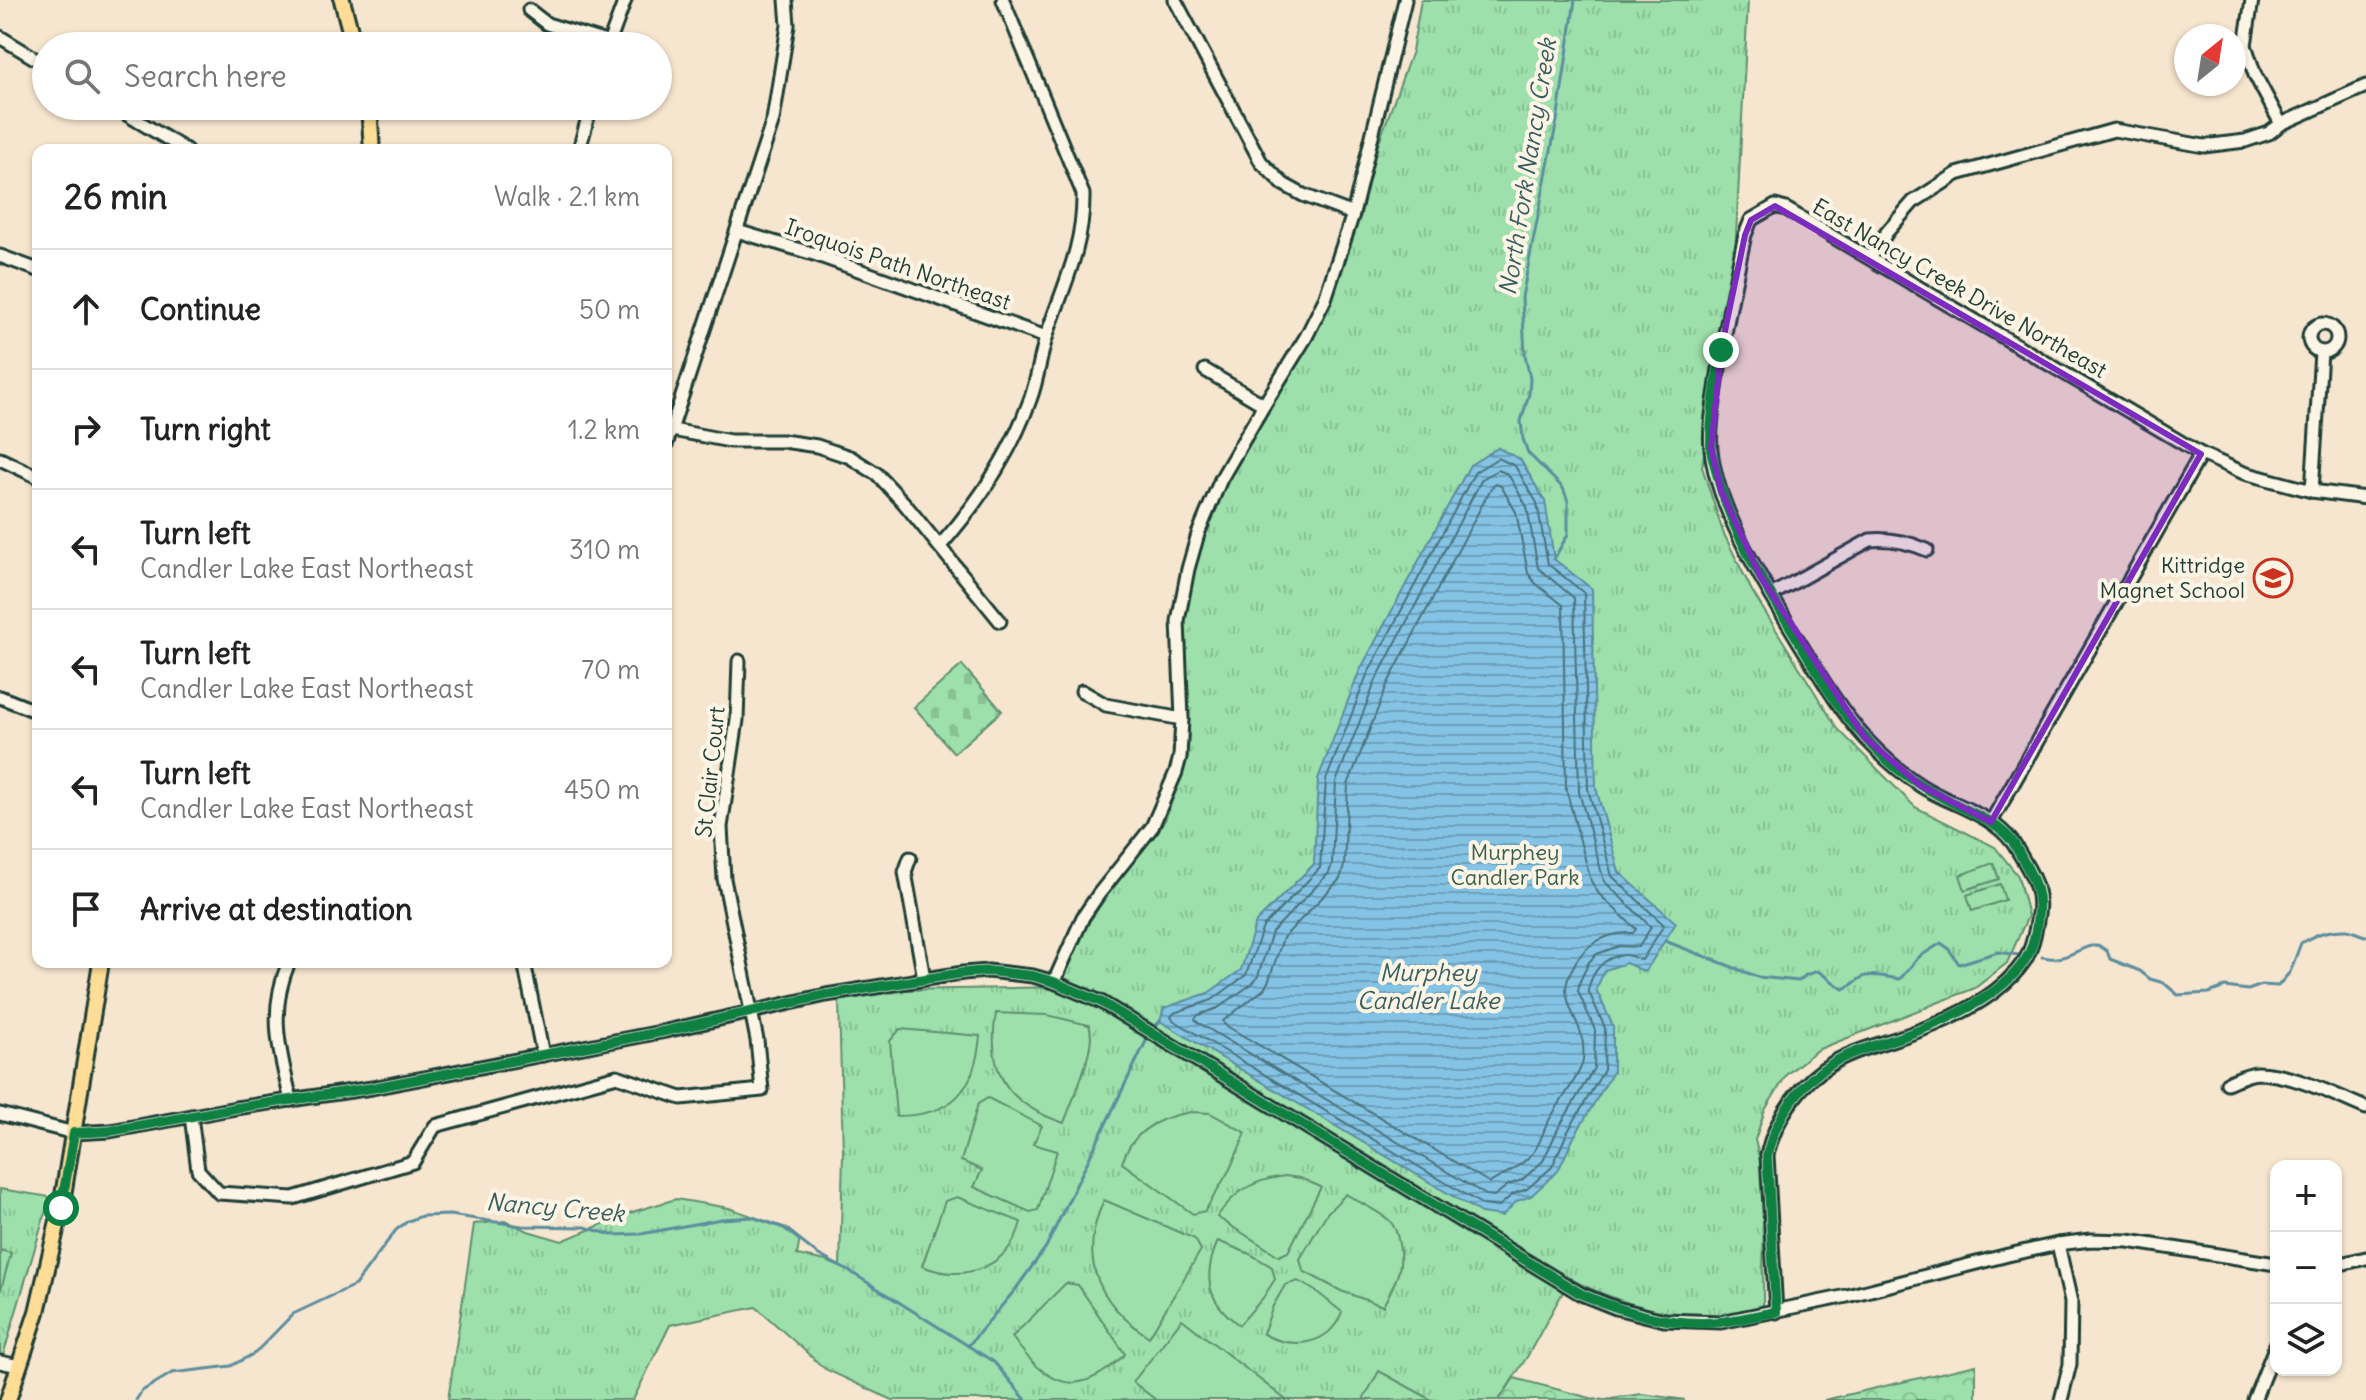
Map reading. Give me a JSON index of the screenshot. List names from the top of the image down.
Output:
{
  "streets": {
    "street": ["Iroquois Path Northeast", "East Nancy Creek Drive Northeast", "St Clair Court"]
  },
  "water": ["North Fork Nancy Creek", "Murphey Candler Lake", "Nancy Creek"],
  "parks": ["Murphey Candler Park"],
  "places": {
    "school or university": ["Kittridge Magnet School"]
  },
  "north": "top right",
  "page": {
    "search": "Search here",
    "heading": ["26 min", "Walk · 2.1 km"],
    "list": [
      ["Continue", "50 m"],
      ["Turn right", "1.2 km"],
      ["Turn left", "Candler Lake East Northeast", "310 m"],
      ["Turn left", "Candler Lake East Northeast", "70 m"],
      ["Turn left", "Candler Lake East Northeast", "450 m"],
      "Arrive at destination"
    ],
    "map_buttons": ["+", "−"]
  }
}
